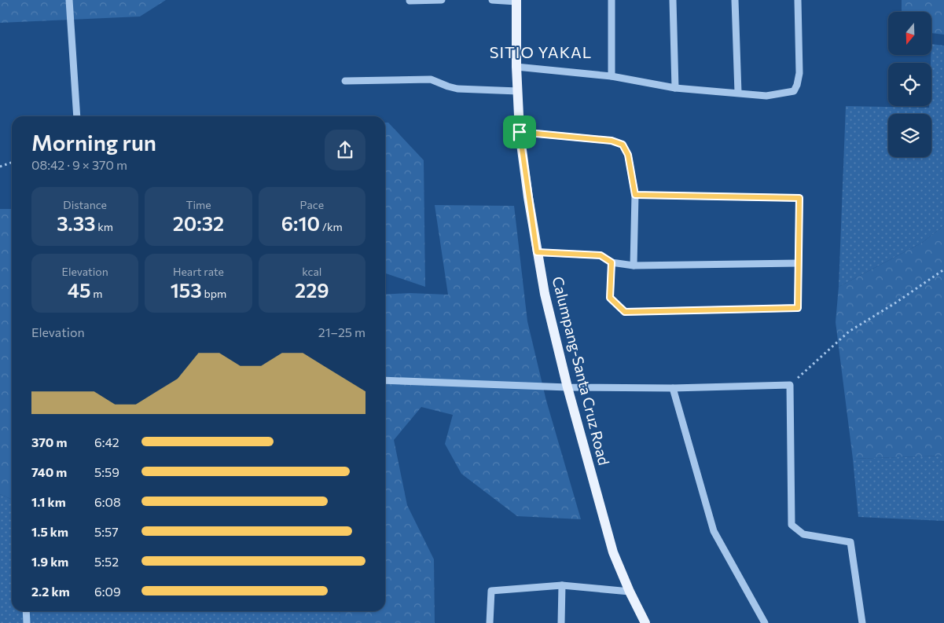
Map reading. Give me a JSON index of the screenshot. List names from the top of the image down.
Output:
{
  "streets": {
    "main road": ["Calumpang-Santa Cruz Road"]
  },
  "districts": ["SITIO YAKAL"],
  "north": "bottom",
  "page": {
    "heading": ["Morning run", "08:42 · 9 × 370 m"],
    "stats": [
      ["Distance", "3.33 km"],
      ["Time", "20:32"],
      ["Pace", "6:10 /km"],
      ["Elevation", "45 m"],
      ["Heart rate", "153 bpm"],
      ["kcal", "229"]
    ],
    "chart": ["Elevation", "21–25 m"],
    "list": [
      {
        "name": "370 m",
        "note": "6:42"
      },
      {
        "name": "740 m",
        "note": "5:59"
      },
      {
        "name": "1.1 km",
        "note": "6:08"
      },
      {
        "name": "1.5 km",
        "note": "5:57"
      },
      {
        "name": "1.9 km",
        "note": "5:52"
      },
      {
        "name": "2.2 km",
        "note": "6:09"
      }
    ]
  }
}
